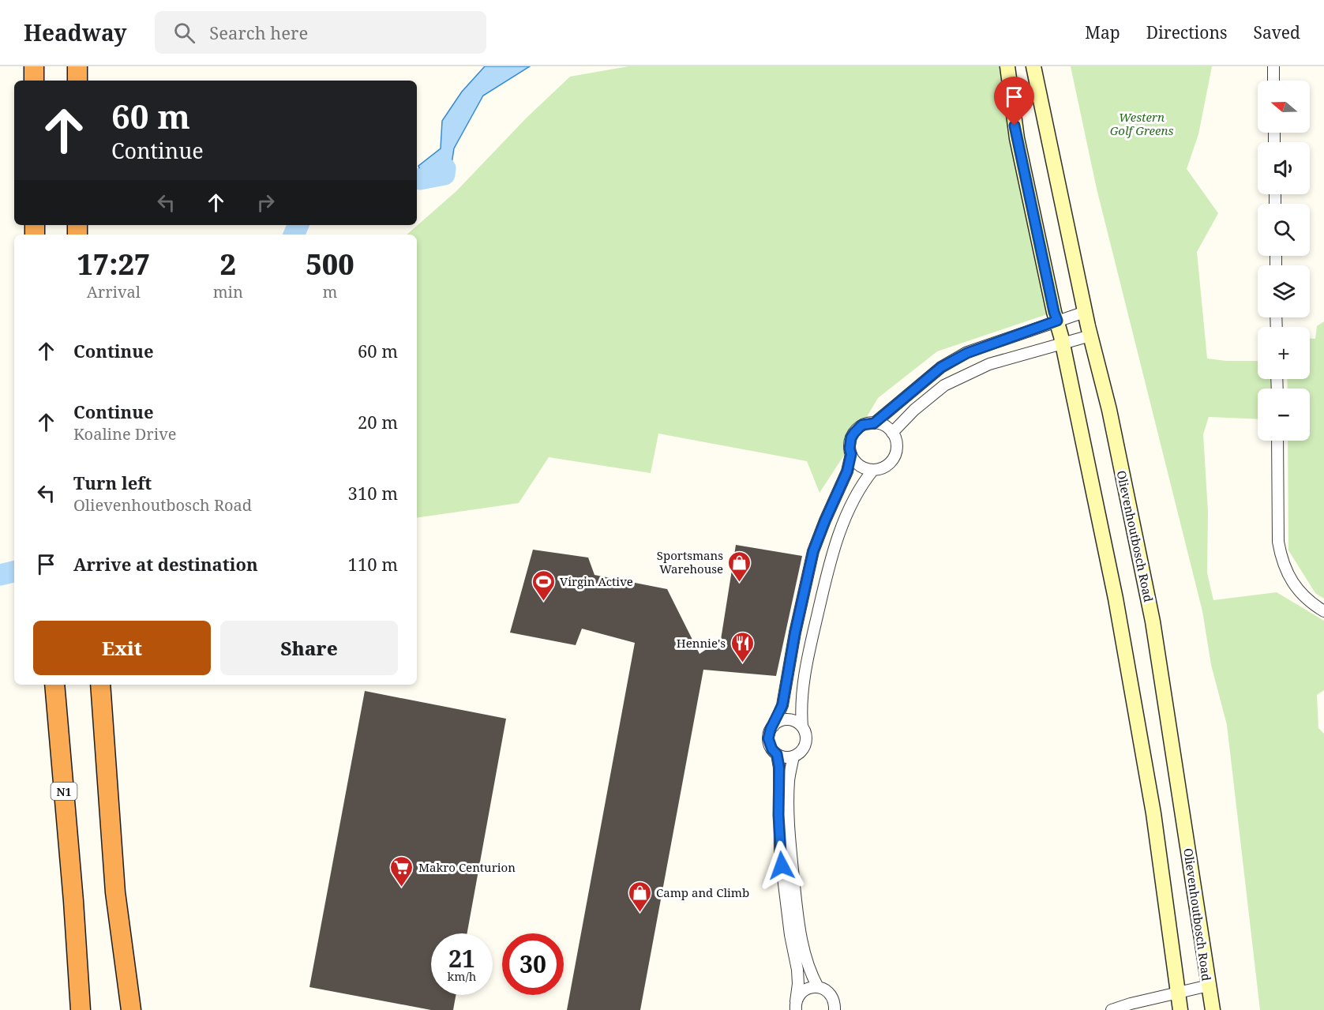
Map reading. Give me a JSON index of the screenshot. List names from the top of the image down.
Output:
{
  "streets": {
    "highway": ["N1"],
    "main road": ["Olievenhoutbosch Road"]
  },
  "parks": ["Western Golf Greens"],
  "places": {
    "shop": ["Sportsmans Warehouse", "Camp and Climb"],
    "sports": ["Virgin Active"],
    "restaurant": ["Hennie's"],
    "supermarket": ["Makro Centurion"]
  },
  "north": "left",
  "page": {
    "header": "Headway",
    "search": "Search here",
    "nav": ["Map", "Directions", "Saved"],
    "map_buttons": ["+", "−"],
    "turn": ["60 m", "Continue"],
    "eta": [
      "17:27",
      "Arrival",
      "2",
      "min",
      "500",
      "m"
    ],
    "list": [
      {
        "name": "Continue",
        "value": "60 m"
      },
      {
        "name": "Continue",
        "note": "Koaline Drive",
        "value": "20 m"
      },
      {
        "name": "Turn left",
        "note": "Olievenhoutbosch Road",
        "value": "310 m"
      },
      {
        "name": "Arrive at destination",
        "value": "110 m"
      }
    ],
    "buttons": ["Exit", "Share"],
    "speed": "21 km/h",
    "limit": "30"
  }
}
